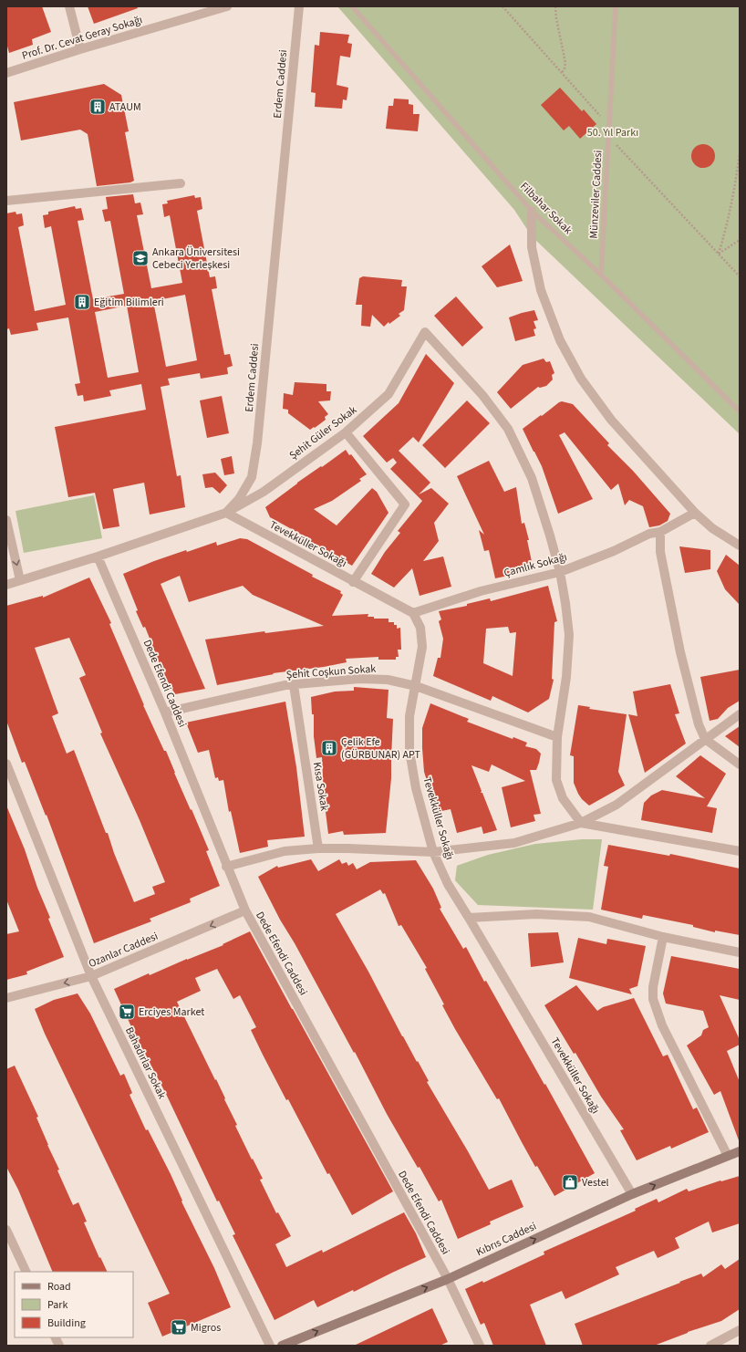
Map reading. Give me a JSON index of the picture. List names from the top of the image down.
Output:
{
  "streets": {
    "main road": ["Kıbrıs Caddesi"],
    "street": [
      "Prof. Dr. Cevat Geray Sokağı",
      "Erdem Caddesi",
      "Şehit Güler Sokak",
      "Tevekküller Sokağı",
      "Çamlık Sokağı",
      "Şehit Coşkun Sokak",
      "Dede Efendi Caddesi",
      "Kısa Sokak",
      "Ozanlar Caddesi",
      "Bahadırlar Sokak"
    ],
    "lane": ["Münzeviler Caddesi", "Filbahar Sokak"]
  },
  "crossings": [
    ["Erdem Caddesi", "Şehit Güler Sokak"],
    ["Erdem Caddesi", "Tevekküller Sokağı"],
    ["Münzeviler Caddesi", "Filbahar Sokak"],
    ["Şehit Güler Sokak", "Tevekküller Sokağı"],
    ["Şehit Güler Sokak", "Çamlık Sokağı"],
    ["Tevekküller Sokağı", "Çamlık Sokağı"],
    ["Tevekküller Sokağı", "Şehit Coşkun Sokak"],
    ["Tevekküller Sokağı", "Kıbrıs Caddesi"],
    ["Şehit Coşkun Sokak", "Dede Efendi Caddesi"],
    ["Şehit Coşkun Sokak", "Kısa Sokak"],
    ["Dede Efendi Caddesi", "Ozanlar Caddesi"],
    ["Dede Efendi Caddesi", "Kıbrıs Caddesi"],
    ["Ozanlar Caddesi", "Bahadırlar Sokak"]
  ],
  "one_way": ["Ozanlar Caddesi", "Kıbrıs Caddesi"],
  "parks": ["50. Yıl Parkı"],
  "places": {
    "building": ["ATAUM", "Eğitim Bilimleri", "Çelik Efe (GÜRBUNAR) APT"],
    "school or university": ["Ankara Üniversitesi Cebeci Yerleşkesi"],
    "supermarket": ["Erciyes Market", "Migros"],
    "shop": ["Vestel"]
  },
  "legend": ["Road", "Park", "Building"]
}
